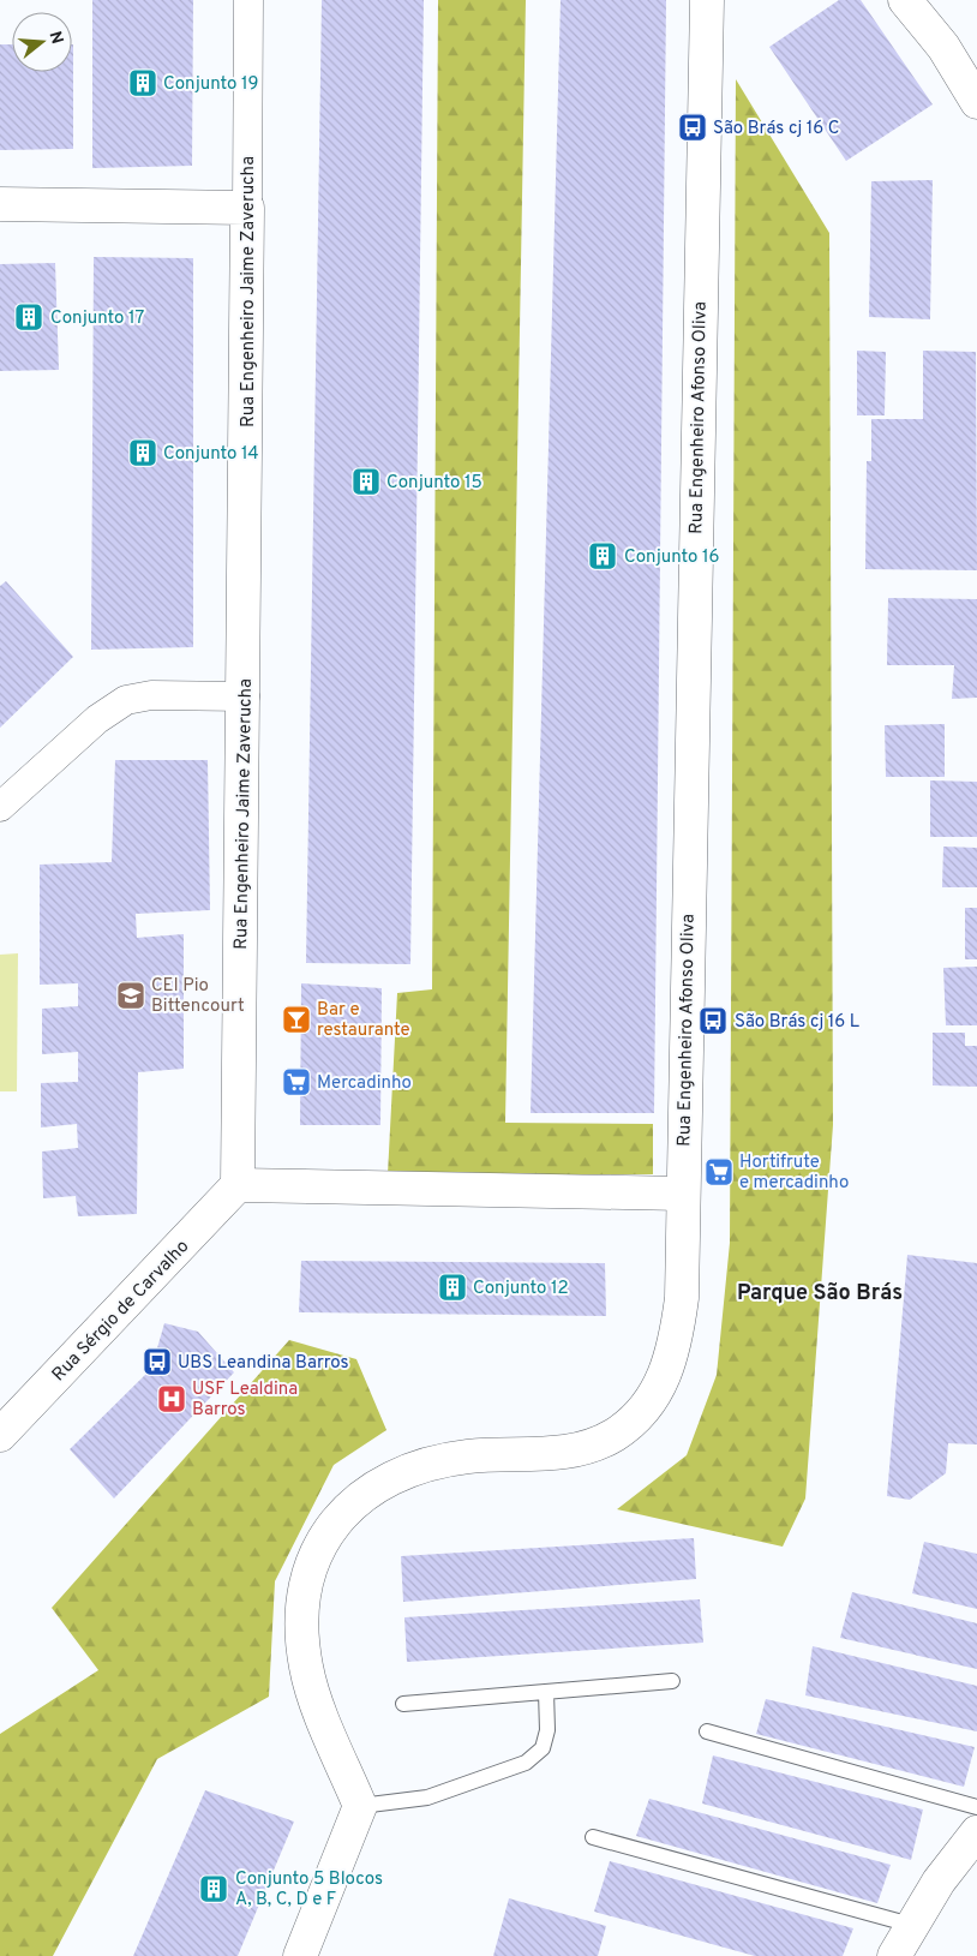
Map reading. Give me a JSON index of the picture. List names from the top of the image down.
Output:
{
  "streets": {
    "street": ["Rua Engenheiro Jaime Zaverucha", "Rua Engenheiro Afonso Oliva", "Rua Sérgio de Carvalho"]
  },
  "crossings": [
    ["Rua Engenheiro Jaime Zaverucha", "Rua Sérgio de Carvalho"]
  ],
  "districts": ["Parque São Brás"],
  "places": {
    "building": [
      "Conjunto 19",
      "Conjunto 17",
      "Conjunto 14",
      "Conjunto 15",
      "Conjunto 16",
      "Conjunto 12",
      "Conjunto 5 Blocos A, B, C, D e F"
    ],
    "bus stop": ["São Brás cj 16 C", "São Brás cj 16 L", "UBS Leandina Barros"],
    "school or university": ["CEI Pio Bittencourt"],
    "bar": ["Bar e restaurante"],
    "supermarket": ["Mercadinho", "Hortifrute e mercadinho"],
    "hospital": ["USF Lealdina Barros"]
  },
  "north": "right"
}
